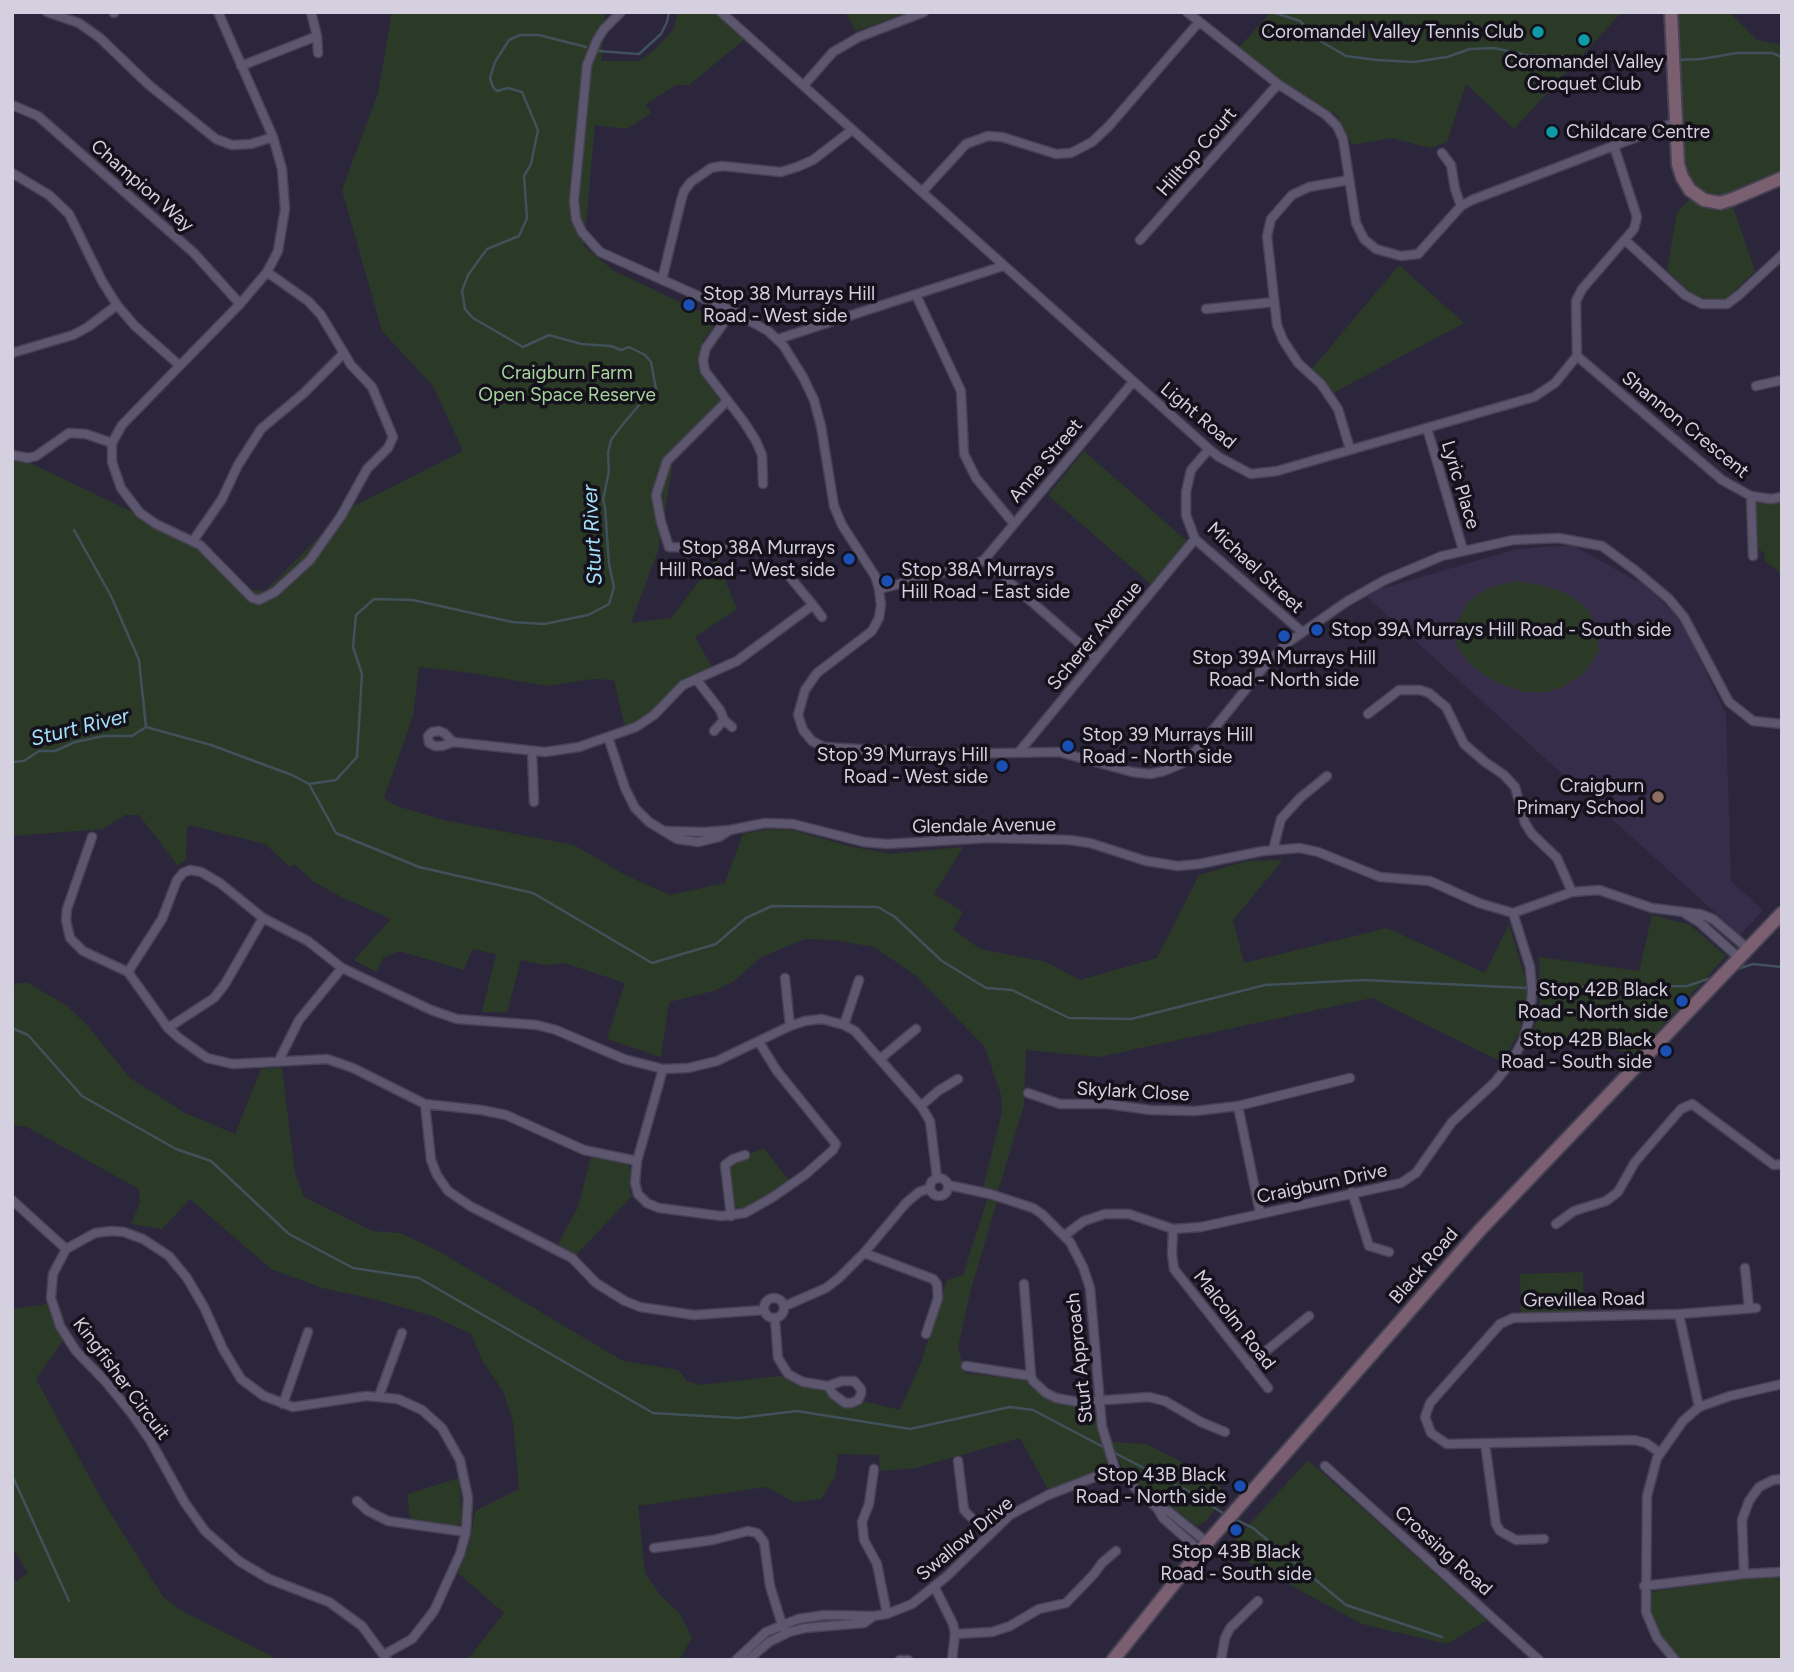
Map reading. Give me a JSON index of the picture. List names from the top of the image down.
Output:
{
  "streets": {
    "main road": ["Black Road"],
    "street": [
      "Hilltop Court",
      "Champion Way",
      "Light Road",
      "Shannon Crescent",
      "Anne Street",
      "Lyric Place",
      "Michael Street",
      "Scherer Avenue",
      "Glendale Avenue",
      "Skylark Close",
      "Craigburn Drive",
      "Grevillea Road",
      "Malcolm Road",
      "Sturt Approach",
      "Kingfisher Circuit",
      "Swallow Drive",
      "Crossing Road"
    ]
  },
  "crossings": [
    ["Light Road", "Shannon Crescent"],
    ["Light Road", "Anne Street"],
    ["Light Road", "Lyric Place"],
    ["Light Road", "Michael Street"],
    ["Michael Street", "Scherer Avenue"],
    ["Glendale Avenue", "Craigburn Drive"],
    ["Craigburn Drive", "Malcolm Road"],
    ["Craigburn Drive", "Sturt Approach"],
    ["Black Road", "Sturt Approach"],
    ["Sturt Approach", "Swallow Drive"]
  ],
  "water": ["Sturt River"],
  "parks": ["Craigburn Farm Open Space Reserve"],
  "places": [
    "Coromandel Valley Tennis Club",
    "Coromandel Valley Croquet Club",
    "Childcare Centre",
    "Stop 38 Murrays Hill Road - West side",
    "Stop 38A Murrays Hill Road - West side",
    "Stop 38A Murrays Hill Road - East side",
    "Stop 39A Murrays Hill Road - South side",
    "Stop 39A Murrays Hill Road - North side",
    "Stop 39 Murrays Hill Road - North side",
    "Stop 39 Murrays Hill Road - West side",
    "Craigburn Primary School",
    "Stop 42B Black Road - North side",
    "Stop 42B Black Road - South side",
    "Stop 43B Black Road - North side",
    "Stop 43B Black Road - South side"
  ]
}
